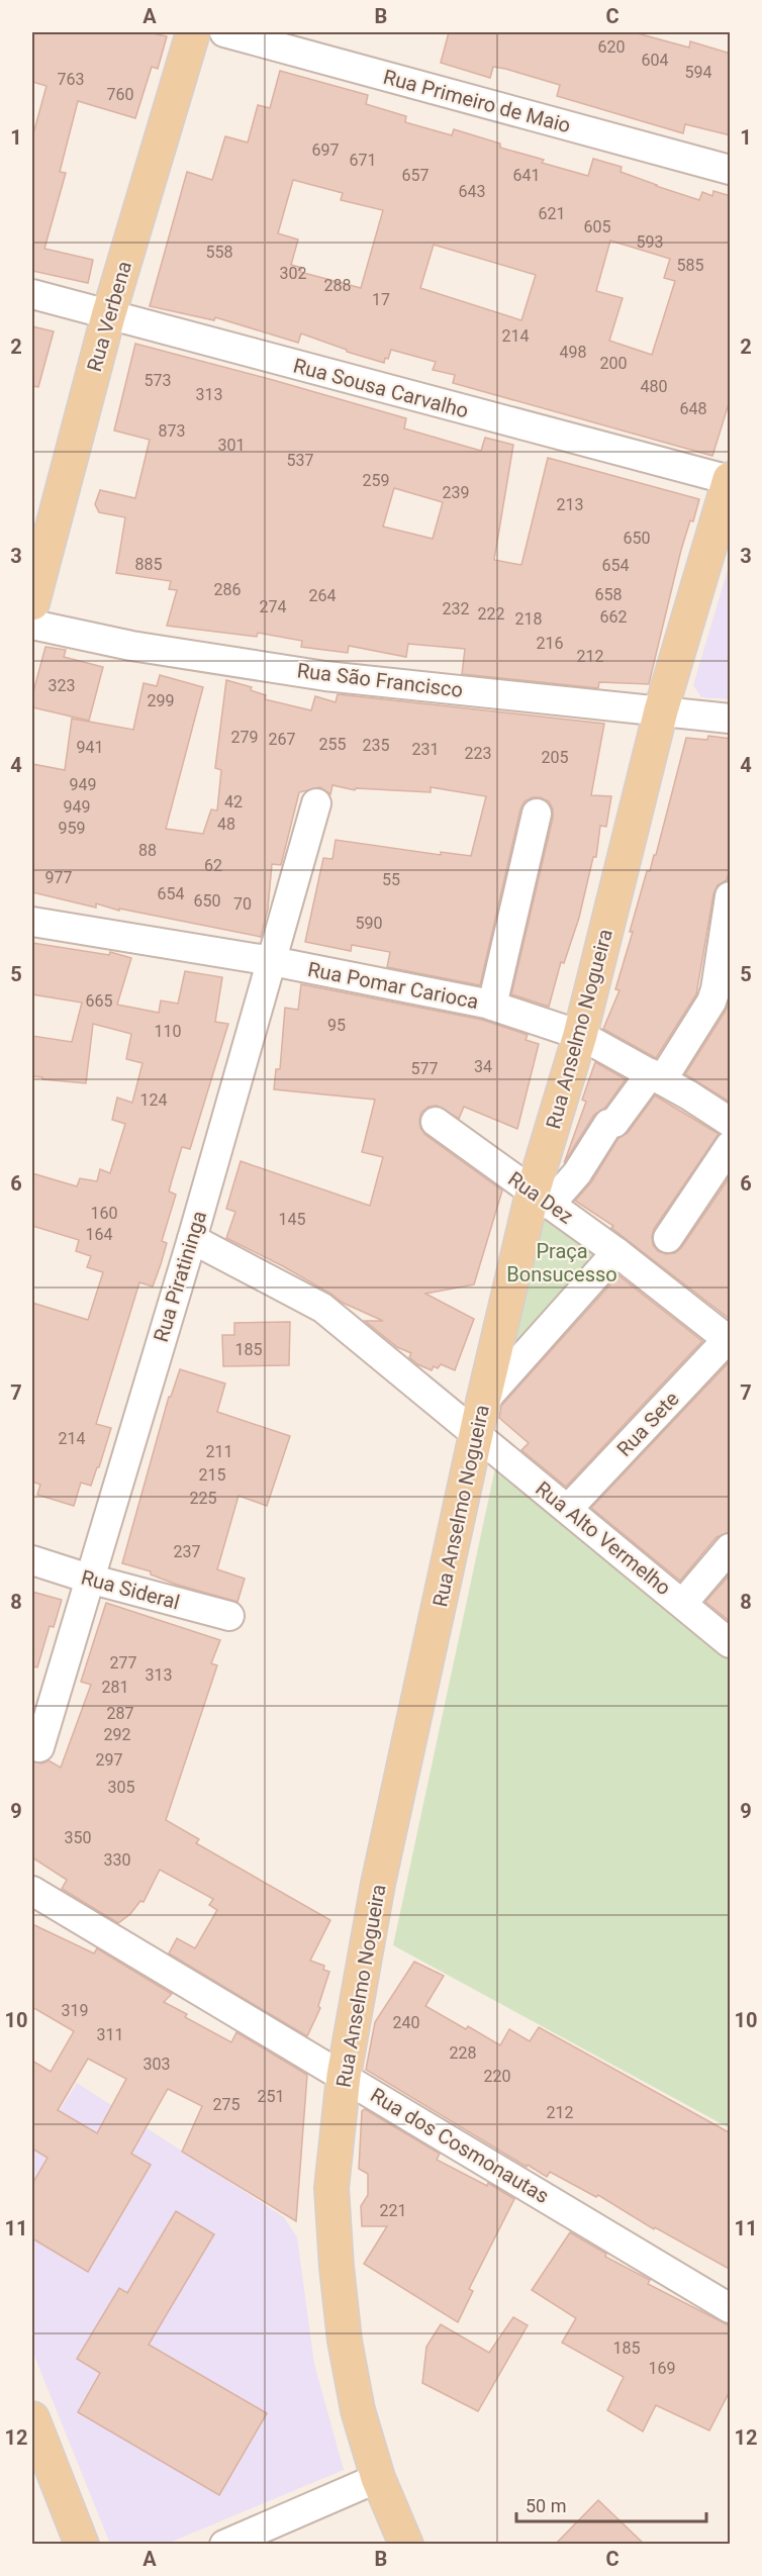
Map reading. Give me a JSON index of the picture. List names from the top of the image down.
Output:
{
  "streets": {
    "main road": ["Rua Verbena", "Rua Anselmo Nogueira"],
    "street": [
      "Rua Primeiro de Maio",
      "Rua Sousa Carvalho",
      "Rua São Francisco",
      "Rua Pomar Carioca",
      "Rua Dez",
      "Rua Piratininga",
      "Rua Sete",
      "Rua Alto Vermelho",
      "Rua Sideral",
      "Rua dos Cosmonautas"
    ]
  },
  "crossings": [
    ["Rua Verbena", "Rua Sousa Carvalho"],
    ["Rua Sousa Carvalho", "Rua Anselmo Nogueira"],
    ["Rua São Francisco", "Rua Anselmo Nogueira"],
    ["Rua Pomar Carioca", "Rua Anselmo Nogueira"],
    ["Rua Pomar Carioca", "Rua Piratininga"],
    ["Rua Anselmo Nogueira", "Rua Dez"],
    ["Rua Anselmo Nogueira", "Rua Alto Vermelho"],
    ["Rua Anselmo Nogueira", "Rua dos Cosmonautas"],
    ["Rua Dez", "Rua Sete"],
    ["Rua Piratininga", "Rua Alto Vermelho"],
    ["Rua Piratininga", "Rua Sideral"],
    ["Rua Sete", "Rua Alto Vermelho"]
  ],
  "parks": ["Praça Bonsucesso"],
  "house_numbers": [
    "620",
    "604",
    "594",
    "763",
    "760",
    "697",
    "671",
    "657",
    "641",
    "643",
    "621",
    "605",
    "593",
    "558",
    "585",
    "302",
    "288",
    "17",
    "214",
    "498",
    "200",
    "573",
    "480",
    "313",
    "648",
    "873",
    "301",
    "537",
    "259",
    "239",
    "213",
    "650",
    "885",
    "654",
    "286",
    "658",
    "264",
    "274",
    "232",
    "222",
    "662",
    "218",
    "216",
    "212",
    "323",
    "299",
    "279",
    "267",
    "255",
    "235",
    "941",
    "231",
    "223",
    "205",
    "949",
    "42",
    "949",
    "48",
    "959",
    "88",
    "62",
    "977",
    "55",
    "654",
    "650",
    "70",
    "590",
    "665",
    "95",
    "110",
    "34",
    "577",
    "124",
    "160",
    "145",
    "164",
    "185",
    "214",
    "211",
    "215",
    "225",
    "237",
    "277",
    "313",
    "281",
    "287",
    "292",
    "297",
    "305",
    "350",
    "330",
    "319",
    "240",
    "311",
    "228",
    "303",
    "220",
    "251",
    "275",
    "212",
    "221",
    "185",
    "169"
  ],
  "scale_bar": "50 m",
  "grid": {
    "columns": ["A", "B", "C"],
    "rows": [
      "1",
      "2",
      "3",
      "4",
      "5",
      "6",
      "7",
      "8",
      "9",
      "10",
      "11",
      "12"
    ]
  }
}
